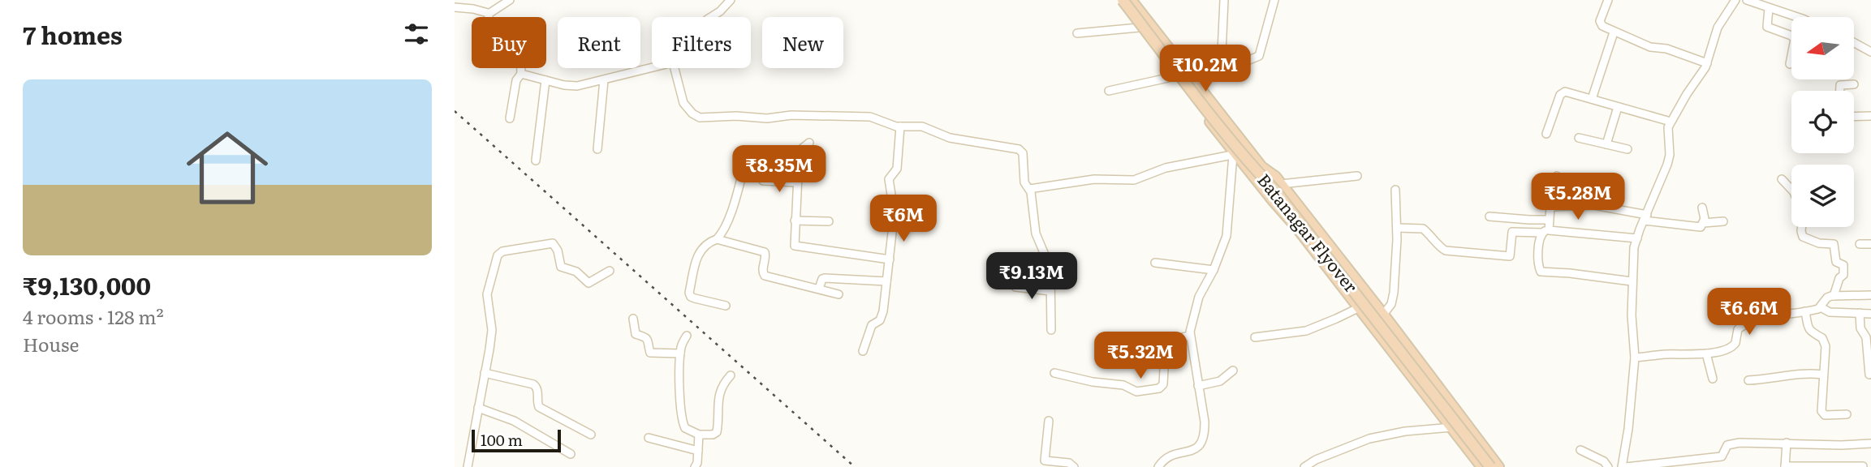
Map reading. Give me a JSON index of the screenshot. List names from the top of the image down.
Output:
{
  "streets": {
    "street": ["Batanagar Flyover"]
  },
  "scale_bar": "100 m",
  "north": "left",
  "page": {
    "heading": "7 homes",
    "chip": [
      "Buy",
      "Rent",
      "Filters",
      "New"
    ],
    "price": [
      "₹10.2M",
      "₹8.35M",
      "₹5.28M",
      "₹6M",
      "₹9.13M",
      "₹6.6M",
      "₹5.32M"
    ],
    "list": [
      {
        "name": "₹9,130,000",
        "note": "4 rooms · 128 m² · House"
      }
    ],
    "scale": "100 m"
  }
}
